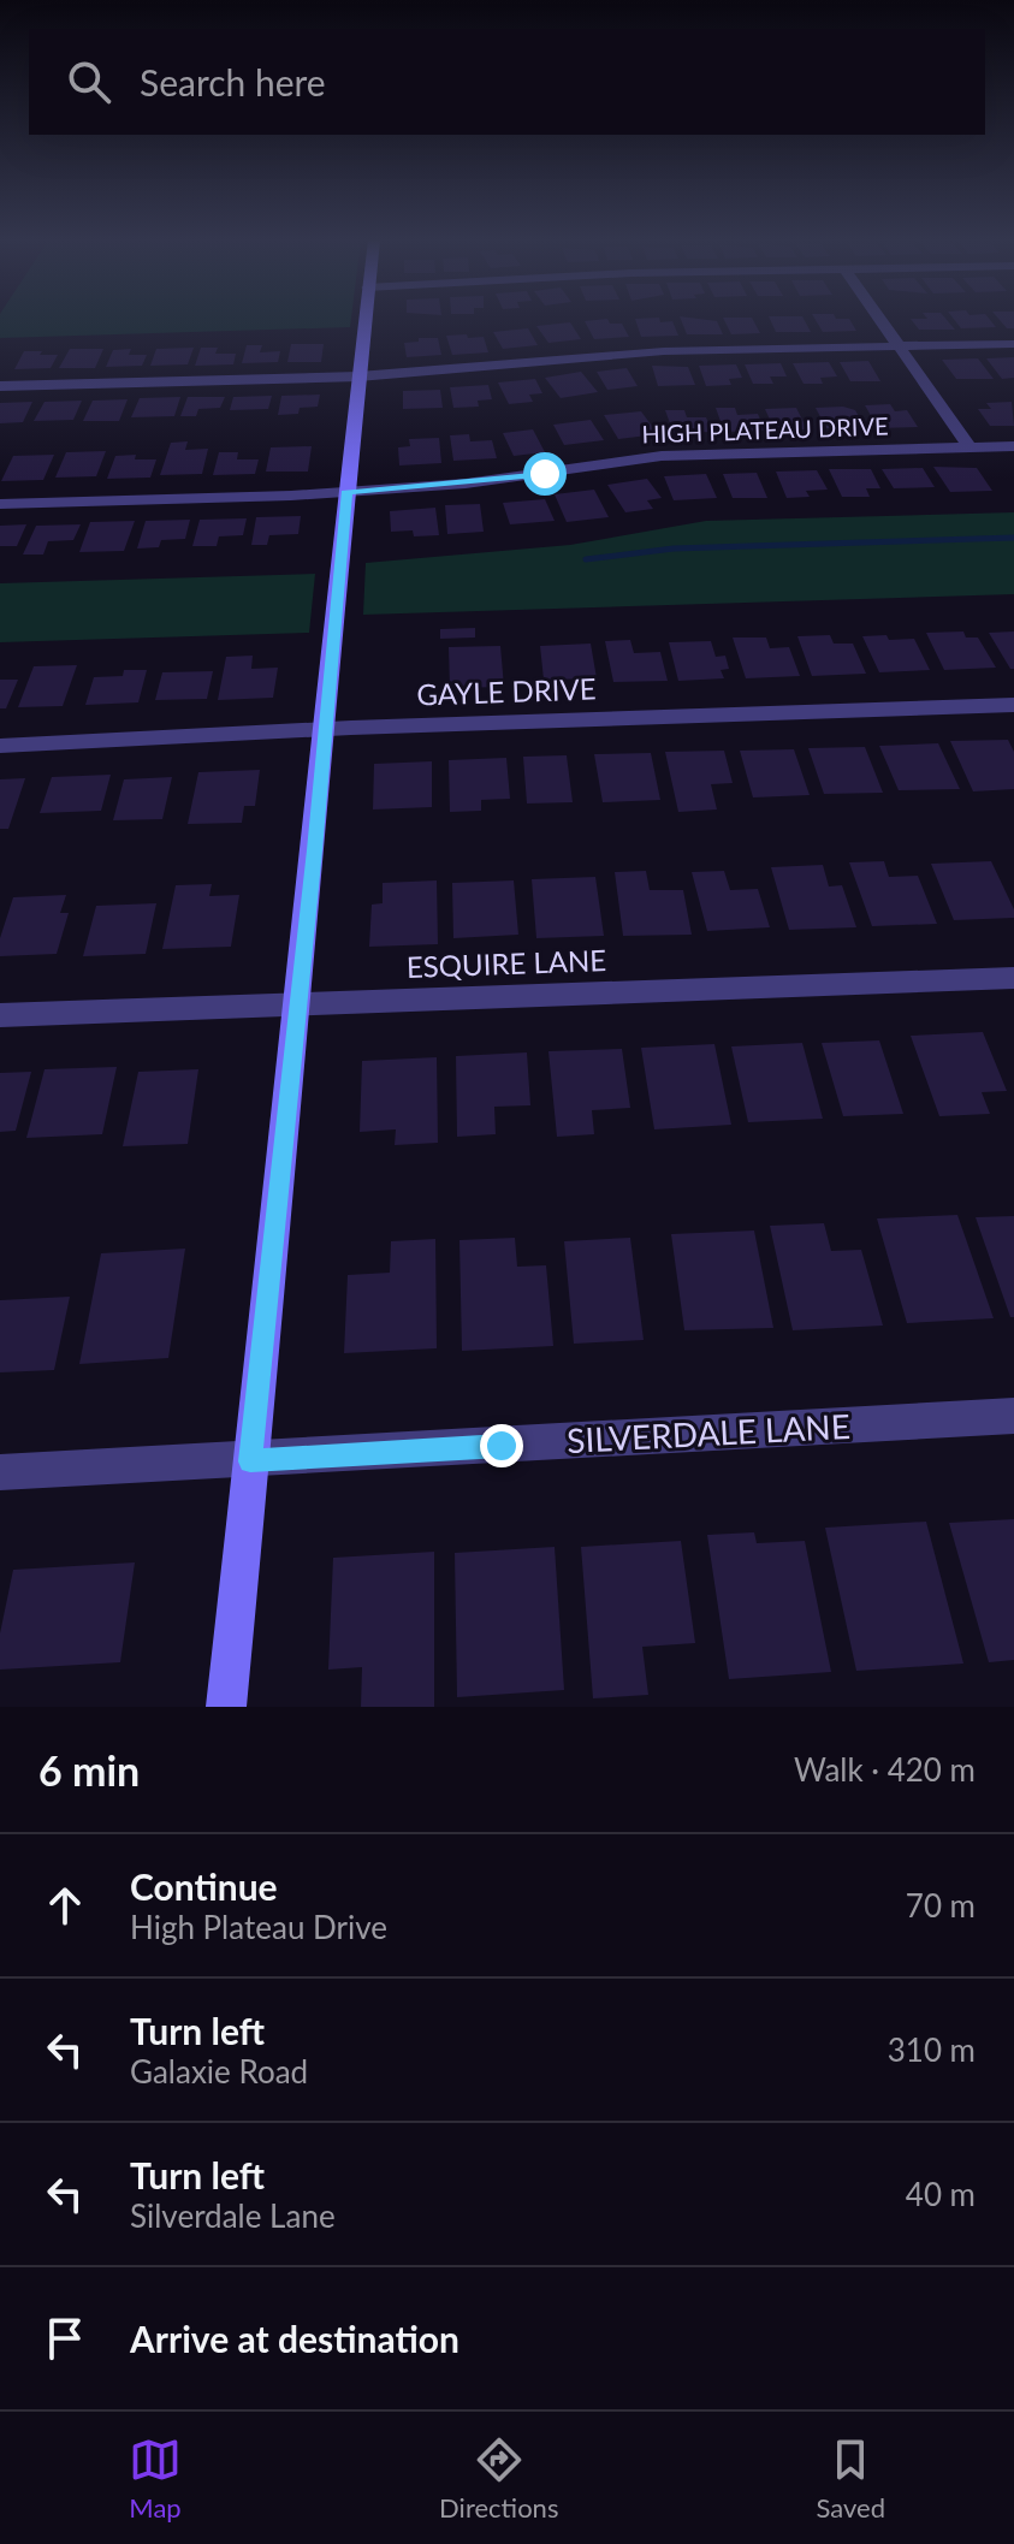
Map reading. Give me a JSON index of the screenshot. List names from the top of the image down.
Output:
{
  "streets": {
    "street": [
      "HIGH PLATEAU DRIVE",
      "GAYLE DRIVE",
      "ESQUIRE LANE",
      "SILVERDALE LANE"
    ]
  },
  "page": {
    "search": "Search here",
    "heading": ["6 min", "Walk · 420 m"],
    "list": [
      ["Continue", "High Plateau Drive", "70 m"],
      ["Turn left", "Galaxie Road", "310 m"],
      ["Turn left", "Silverdale Lane", "40 m"],
      "Arrive at destination"
    ],
    "nav": ["Map", "Directions", "Saved"]
  }
}
